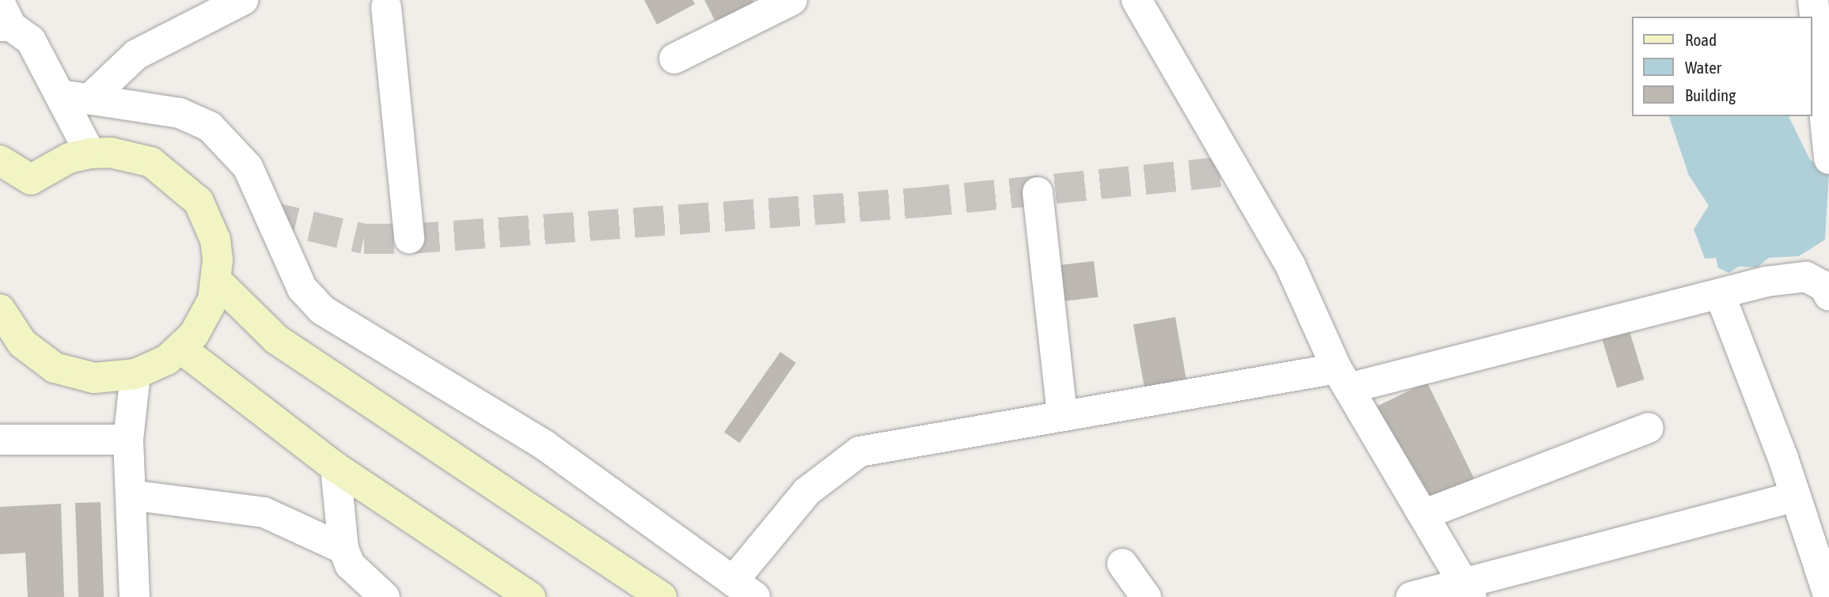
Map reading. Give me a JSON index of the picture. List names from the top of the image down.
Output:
{
  "legend": ["Road", "Water", "Building"]
}
